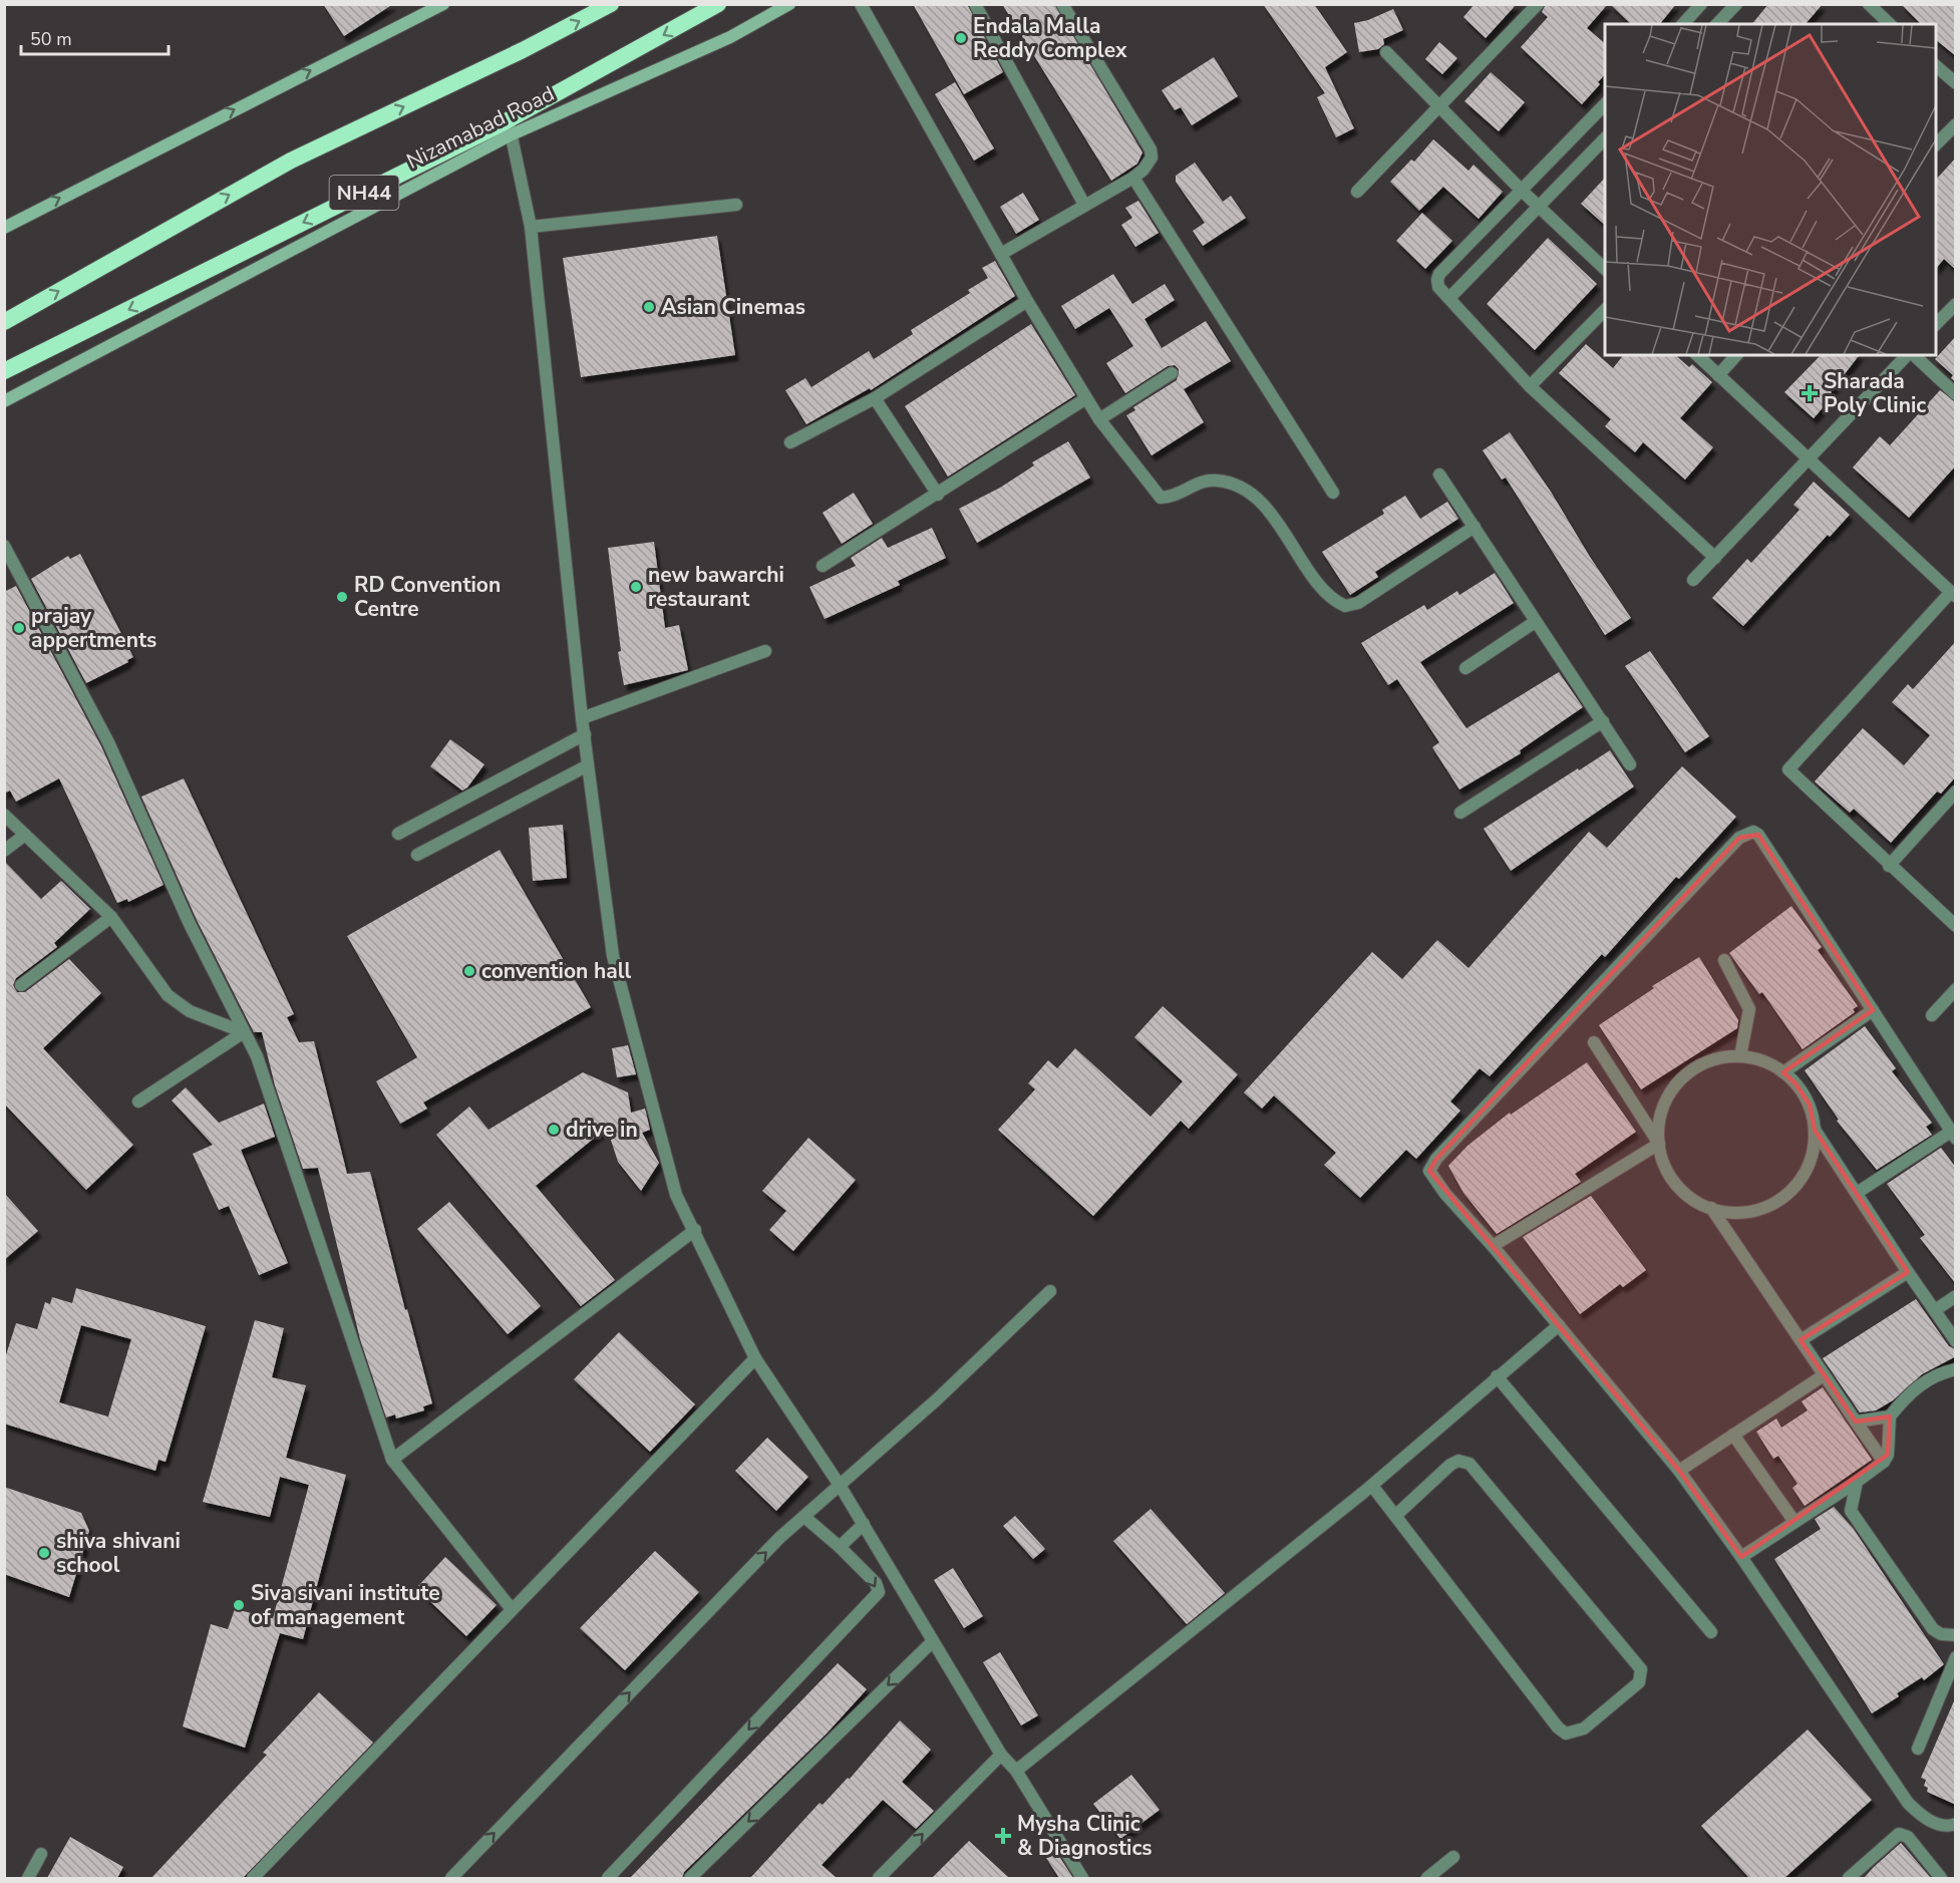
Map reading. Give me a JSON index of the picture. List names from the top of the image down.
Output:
{
  "streets": {
    "highway": ["Nizamabad Road", "NH44"]
  },
  "places": {
    "other": [
      "Endala Malla Reddy Complex",
      "Asian Cinemas",
      "new bawarchi restaurant",
      "RD Convention Centre",
      "prajay appertments",
      "convention hall",
      "drive in",
      "shiva shivani school",
      "Siva sivani institute of management"
    ],
    "health": ["Sharada Poly Clinic", "Mysha Clinic & Diagnostics"]
  },
  "scale_bar": "50 m"
}
